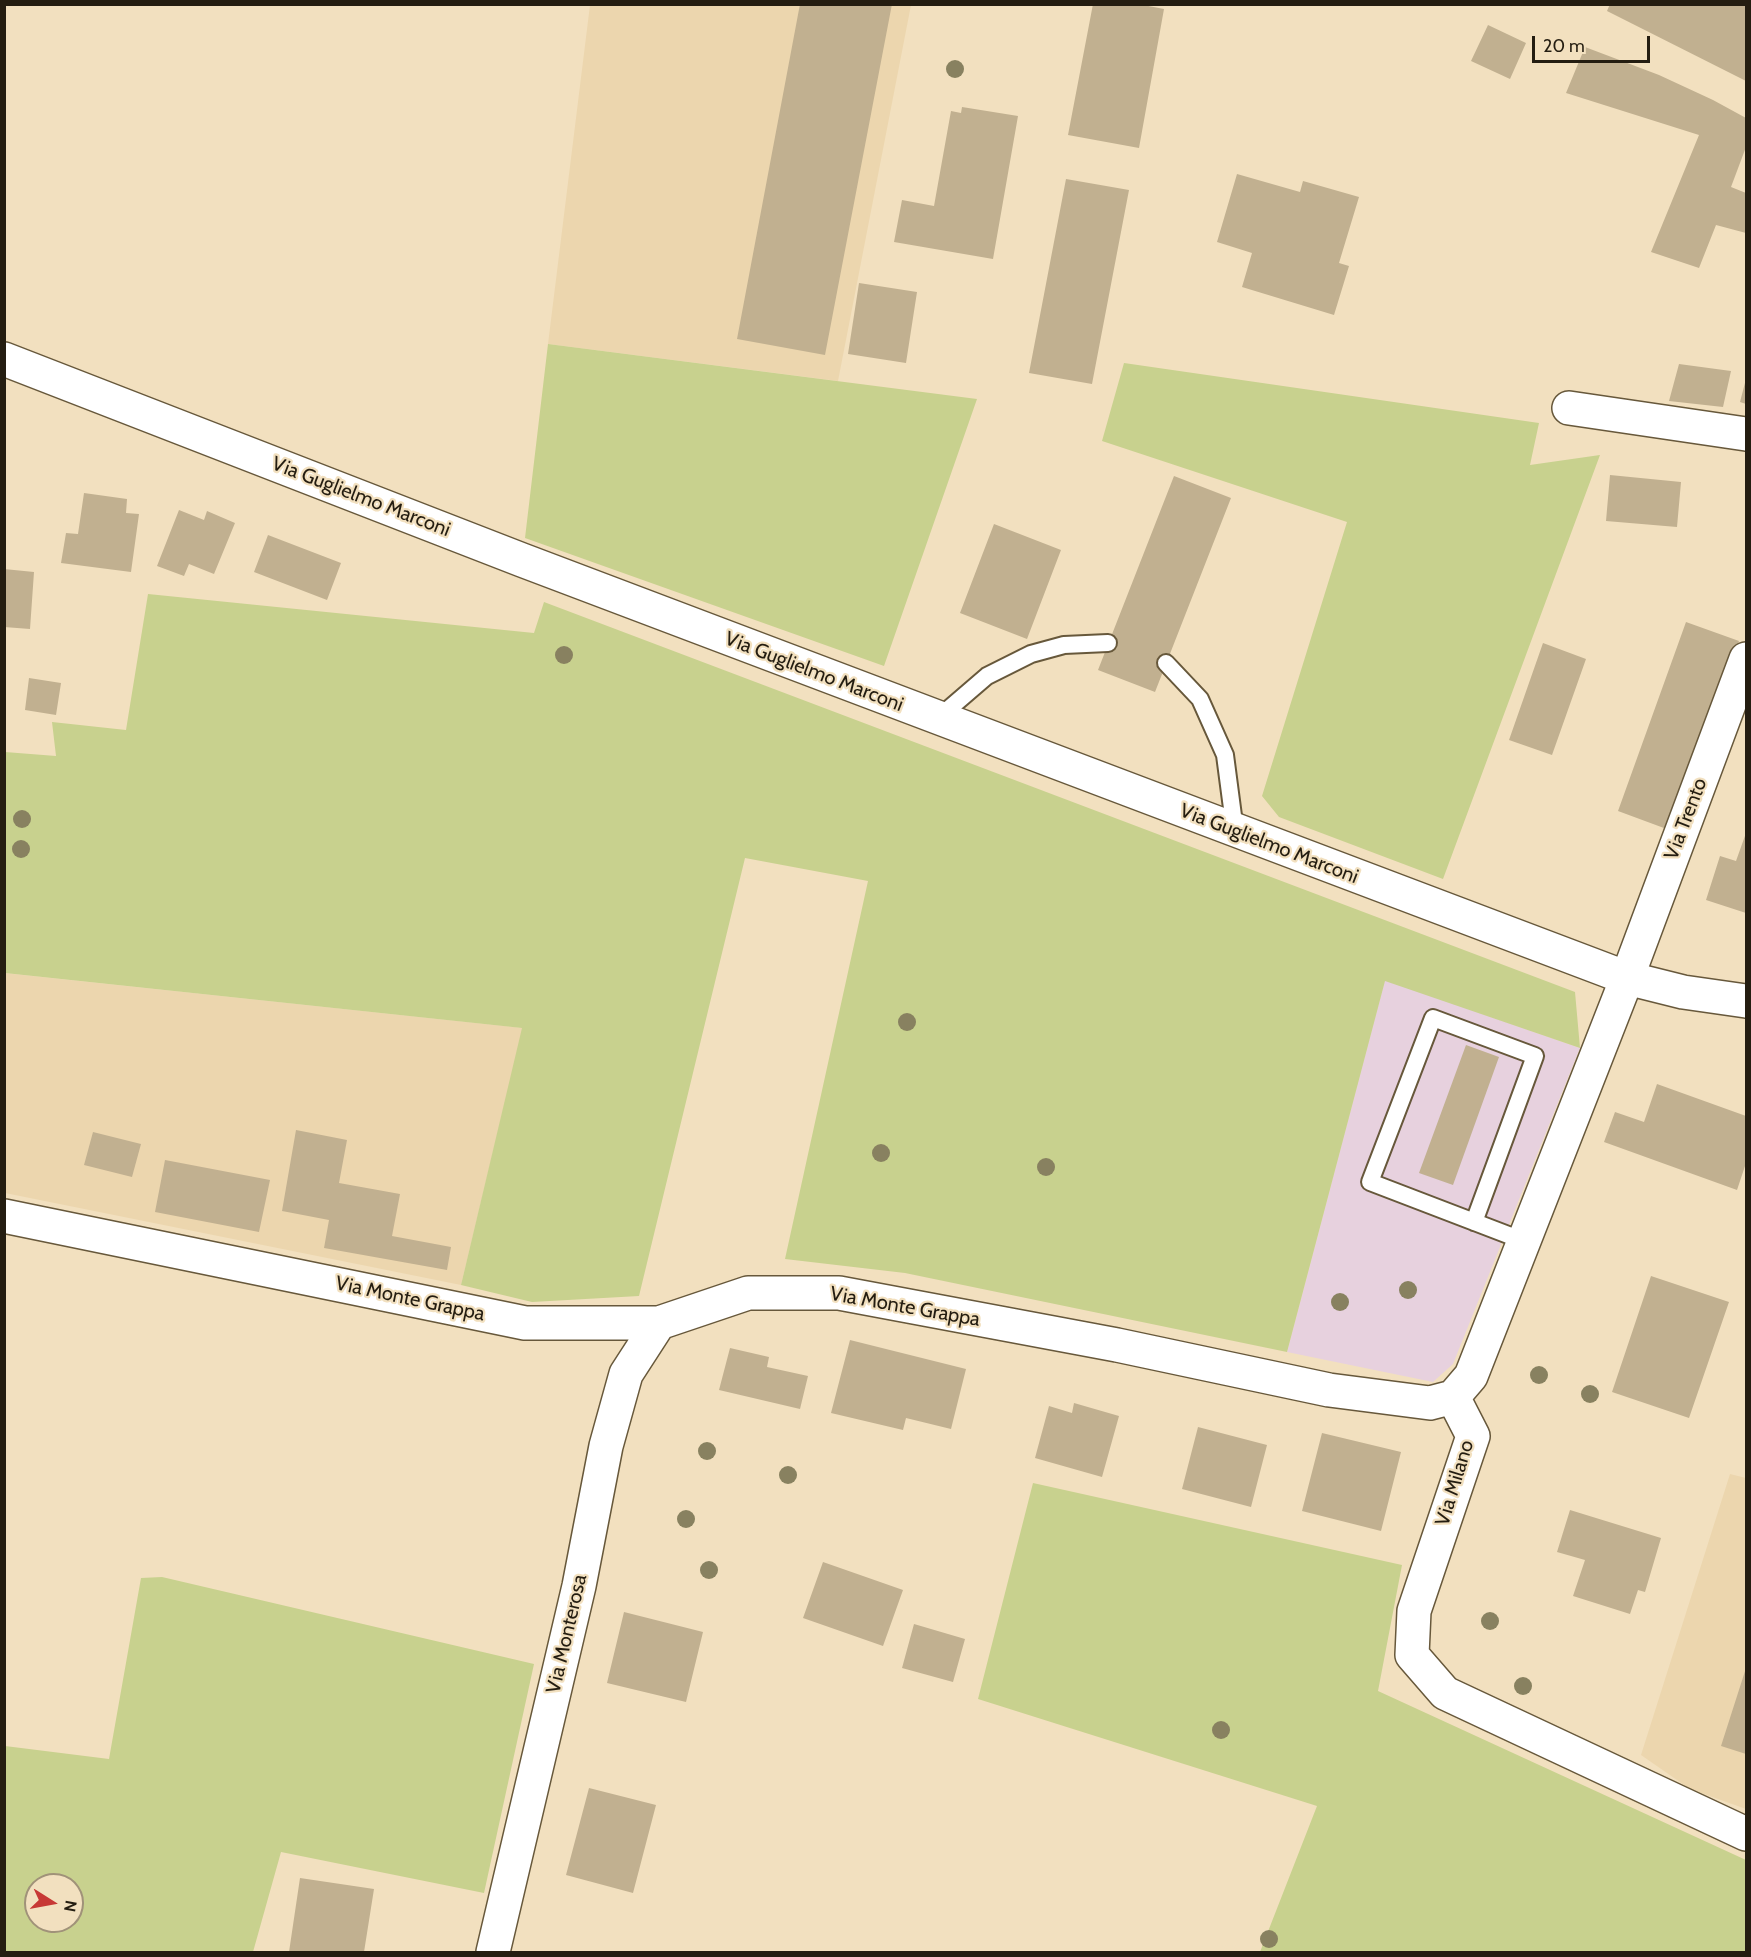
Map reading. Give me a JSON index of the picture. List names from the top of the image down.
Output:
{
  "streets": {
    "street": [
      "Via Guglielmo Marconi",
      "Via Trento",
      "Via Monte Grappa",
      "Via Milano",
      "Via Monterosa"
    ]
  },
  "crossings": [
    ["Via Guglielmo Marconi", "Via Trento"],
    ["Via Monte Grappa", "Via Milano"],
    ["Via Monte Grappa", "Via Monterosa"]
  ],
  "scale_bar": "20 m",
  "north": "right"
}
